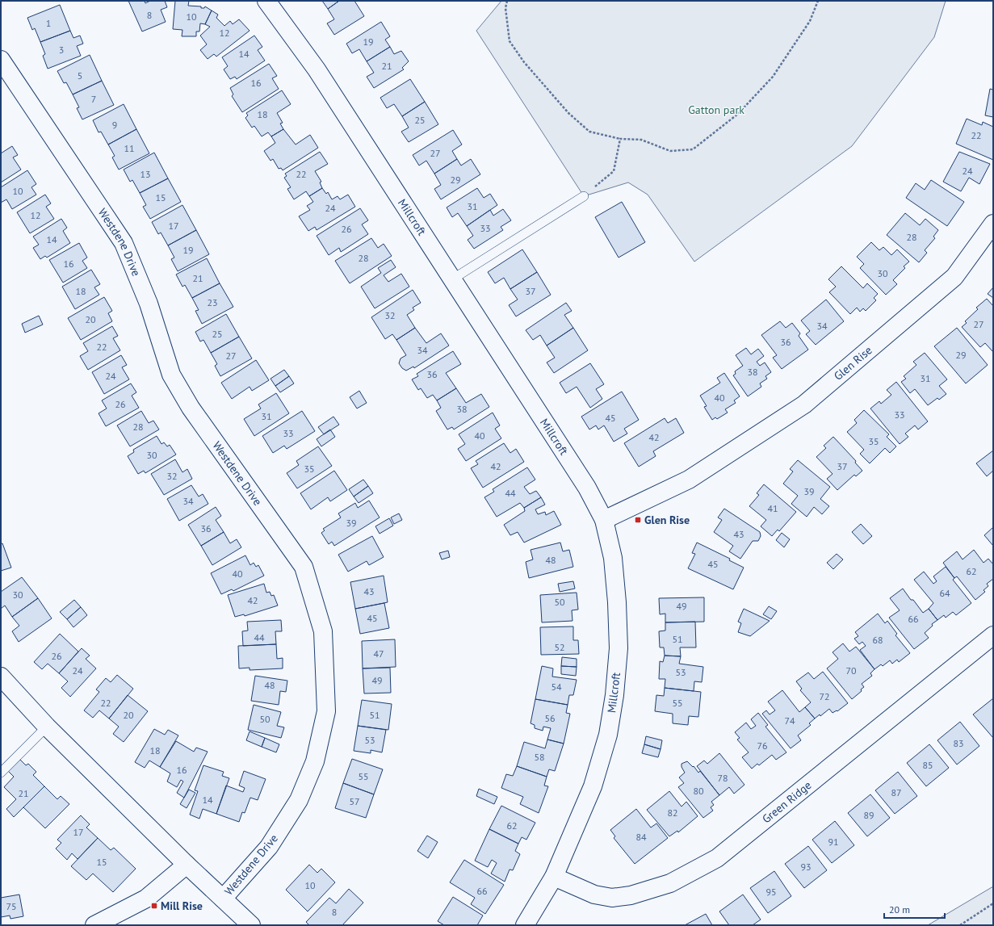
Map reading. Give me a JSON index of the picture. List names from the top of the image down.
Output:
{
  "streets": {
    "street": [
      "Millcroft",
      "Westdene Drive",
      "Glen Rise",
      "Green Ridge"
    ]
  },
  "crossings": [
    ["Millcroft", "Glen Rise"],
    ["Millcroft", "Green Ridge"]
  ],
  "parks": ["Gatton park"],
  "places": {
    "transit": ["Glen Rise", "Mill Rise"]
  },
  "house_numbers": [
    "8",
    "10",
    "1",
    "12",
    "19",
    "3",
    "14",
    "21",
    "5",
    "16",
    "7",
    "18",
    "25",
    "9",
    "22",
    "11",
    "27",
    "24",
    "13",
    "22",
    "29",
    "10",
    "15",
    "31",
    "24",
    "12",
    "17",
    "33",
    "26",
    "28",
    "14",
    "19",
    "28",
    "16",
    "30",
    "21",
    "18",
    "37",
    "23",
    "32",
    "20",
    "27",
    "34",
    "25",
    "36",
    "22",
    "34",
    "29",
    "27",
    "38",
    "36",
    "24",
    "31",
    "40",
    "26",
    "38",
    "33",
    "31",
    "45",
    "28",
    "33",
    "40",
    "42",
    "35",
    "30",
    "42",
    "37",
    "35",
    "32",
    "39",
    "44",
    "34",
    "41",
    "39",
    "36",
    "43",
    "48",
    "45",
    "62",
    "40",
    "43",
    "64",
    "30",
    "42",
    "50",
    "49",
    "45",
    "66",
    "44",
    "51",
    "68",
    "52",
    "47",
    "26",
    "24",
    "70",
    "53",
    "49",
    "48",
    "54",
    "72",
    "22",
    "55",
    "20",
    "51",
    "56",
    "50",
    "74",
    "53",
    "83",
    "76",
    "18",
    "58",
    "85",
    "16",
    "55",
    "78",
    "80",
    "87",
    "21",
    "14",
    "57",
    "82",
    "89",
    "62",
    "17",
    "84",
    "91",
    "15",
    "93",
    "10",
    "66",
    "95",
    "75",
    "8"
  ],
  "scale_bar": "20 m"
}
